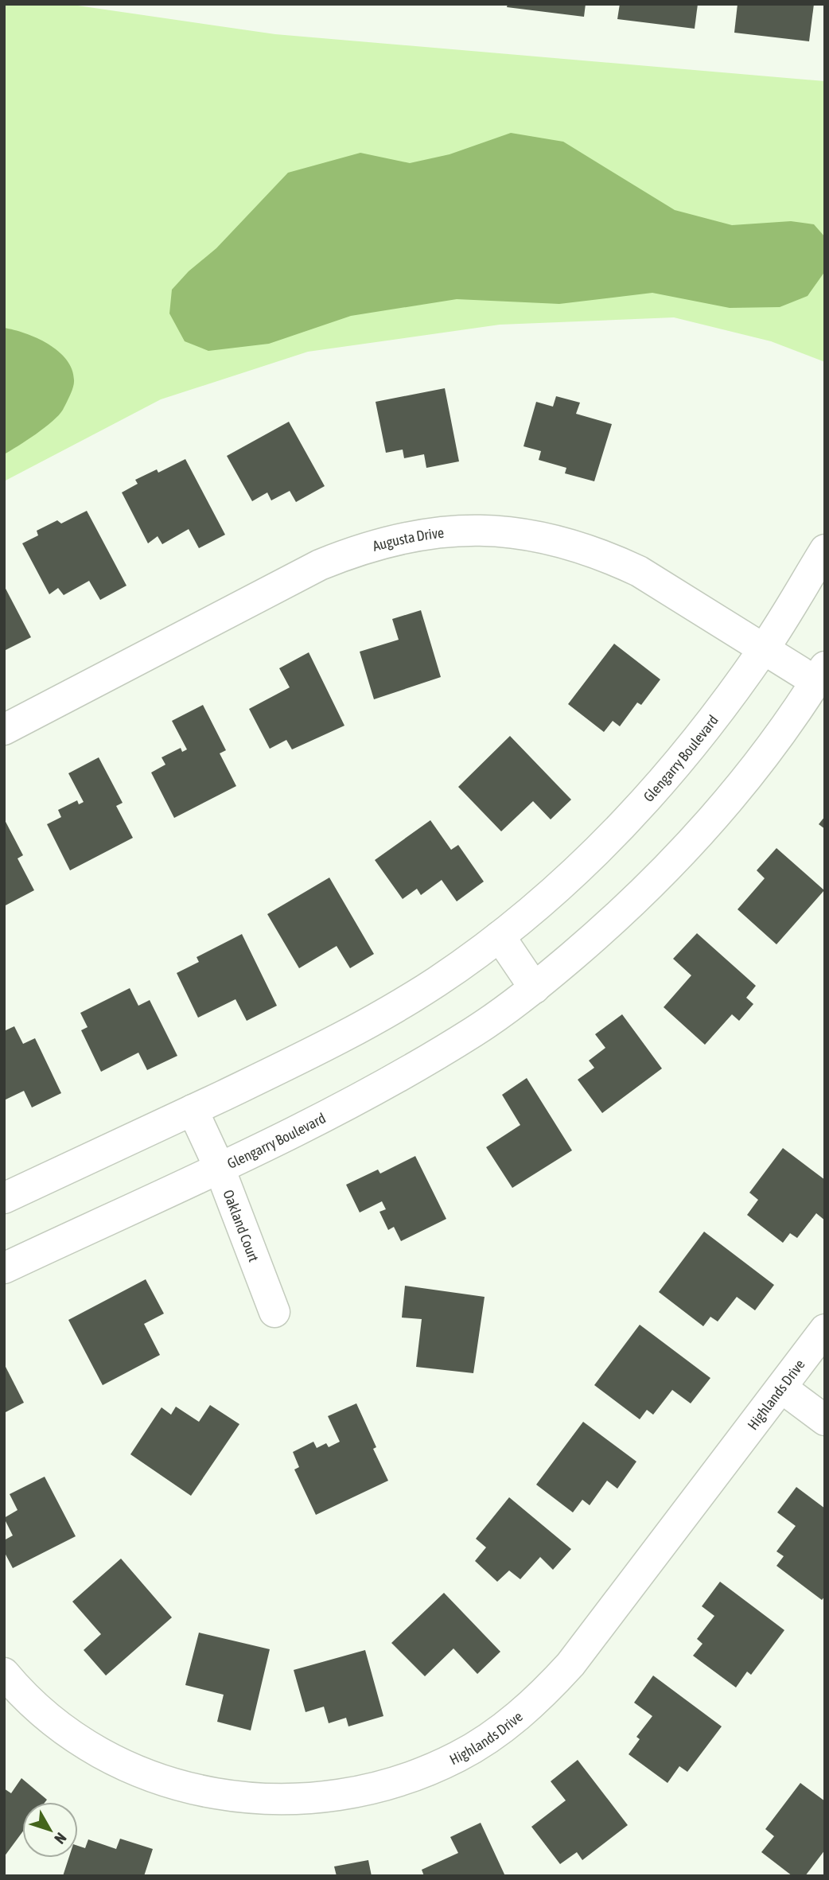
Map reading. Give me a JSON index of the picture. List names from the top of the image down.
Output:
{
  "streets": {
    "street": [
      "Augusta Drive",
      "Glengarry Boulevard",
      "Oakland Court",
      "Highlands Drive"
    ]
  },
  "crossings": [
    ["Augusta Drive", "Glengarry Boulevard"],
    ["Glengarry Boulevard", "Oakland Court"]
  ],
  "north": "bottom right"
}
